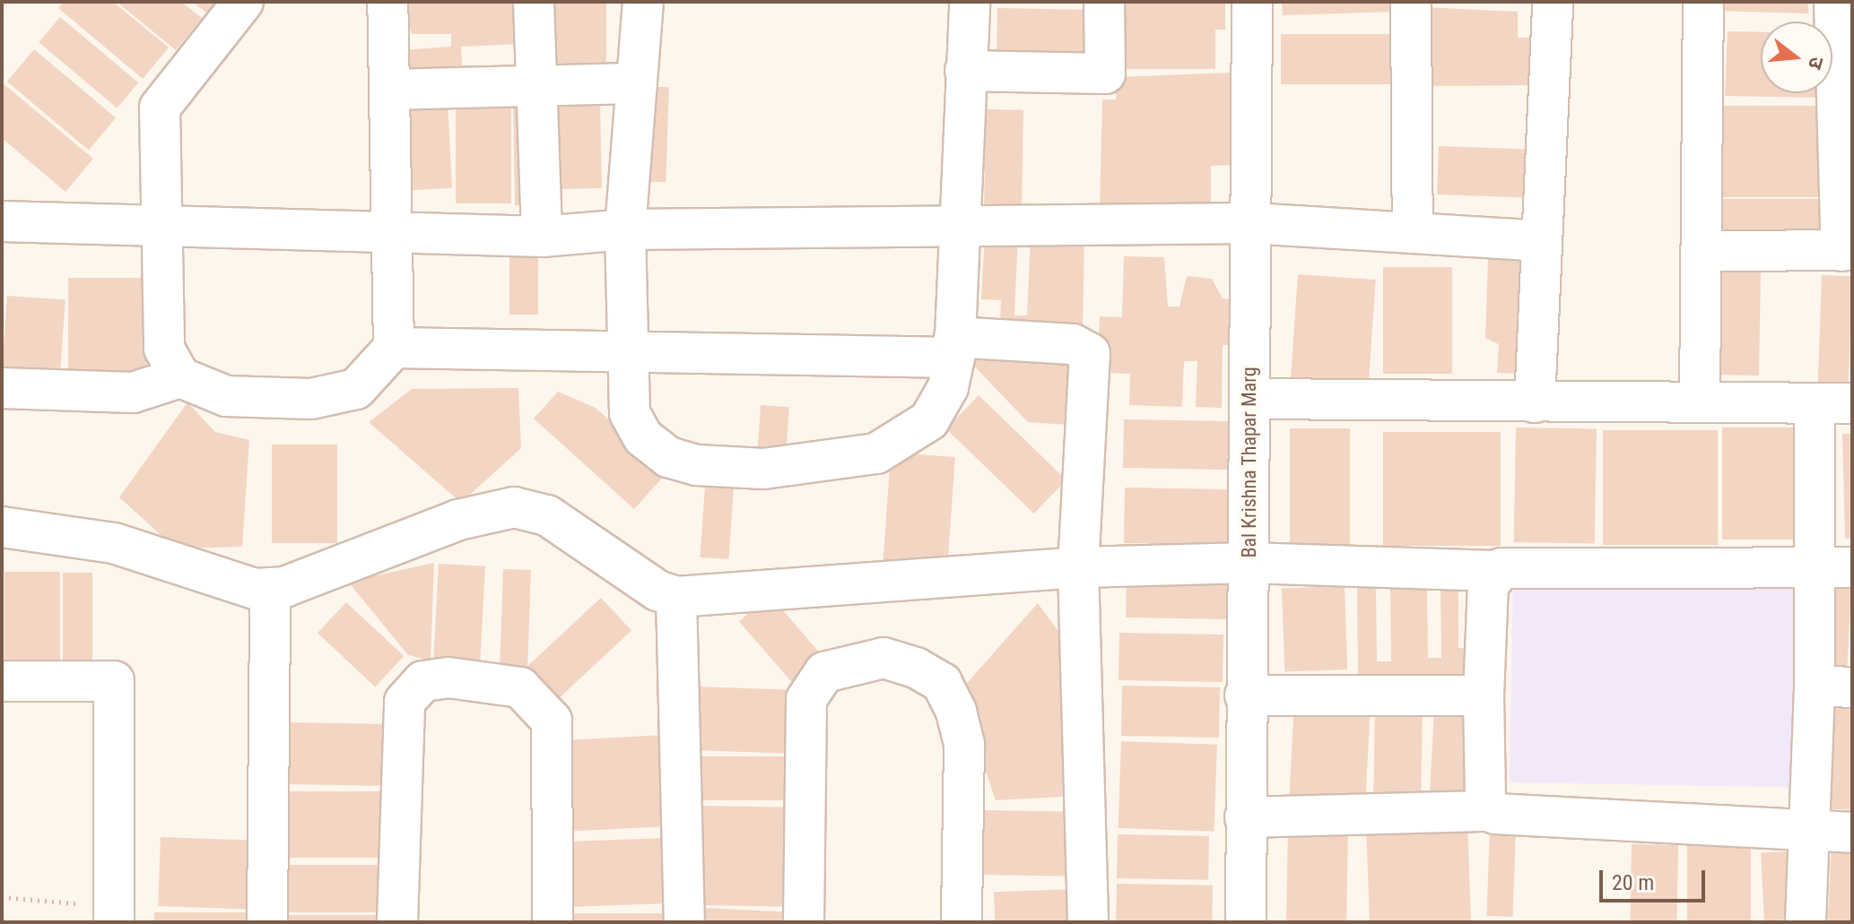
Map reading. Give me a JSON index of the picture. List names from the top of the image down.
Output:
{
  "streets": {
    "street": ["Bal Krishna Thapar Marg"]
  },
  "scale_bar": "20 m",
  "north": "right"
}
